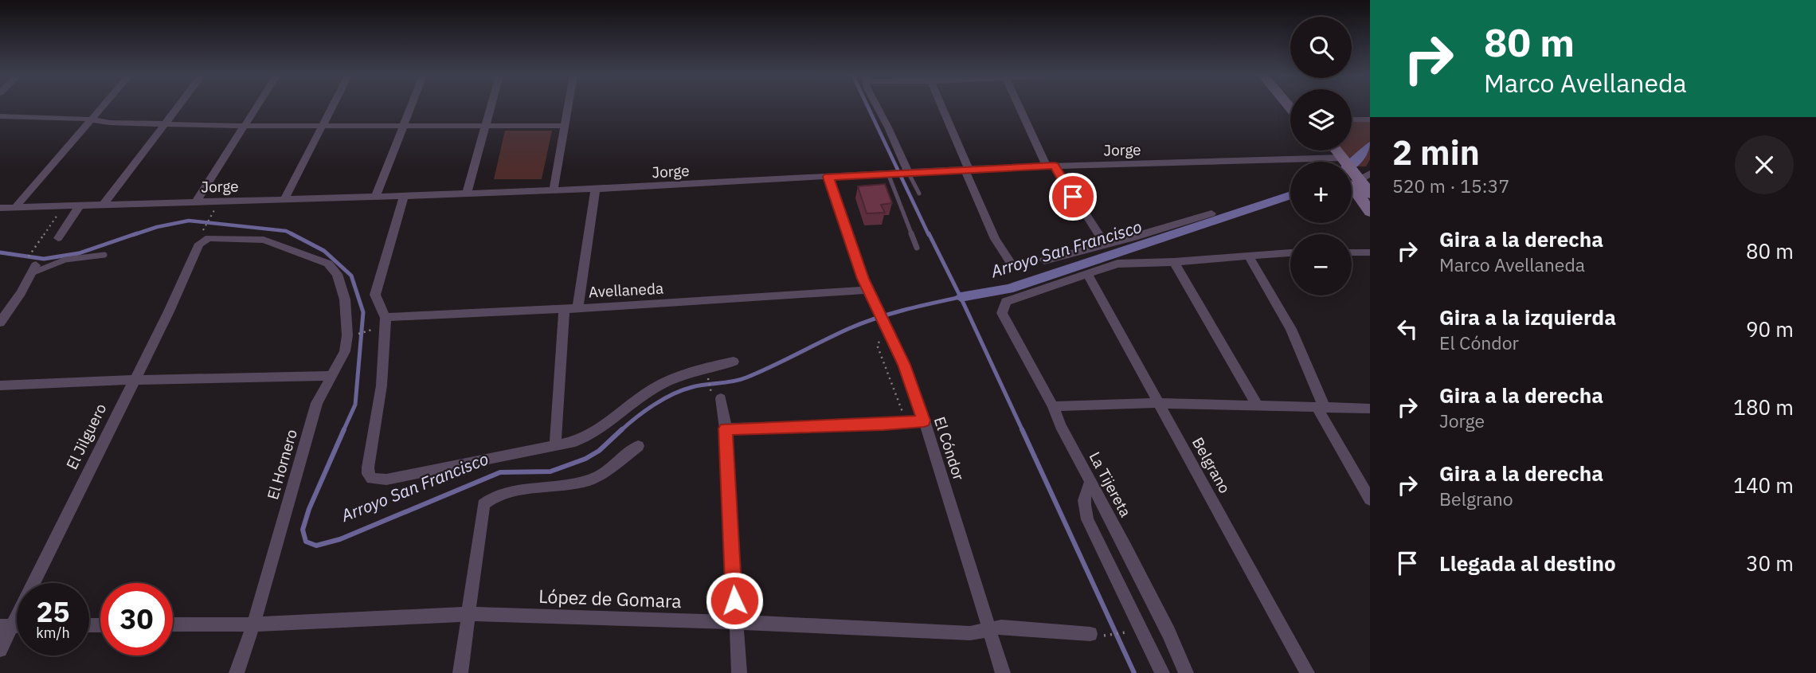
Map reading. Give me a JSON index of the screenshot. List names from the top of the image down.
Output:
{
  "streets": {
    "street": [
      "Jorge",
      "Avellaneda",
      "El Jilguero",
      "El Cóndor",
      "El Hornero",
      "Belgrano",
      "La Tijereta",
      "López de Gomara"
    ]
  },
  "crossings": [
    ["Jorge", "El Cóndor"],
    ["Avellaneda", "El Cóndor"],
    ["El Jilguero", "El Hornero"],
    ["El Cóndor", "López de Gomara"],
    ["El Hornero", "López de Gomara"],
    ["Belgrano", "La Tijereta"]
  ],
  "water": ["Arroyo San Francisco"],
  "page": {
    "turn": ["80 m", "Marco Avellaneda"],
    "map_buttons": ["+", "−"],
    "heading": ["2 min", "520 m · 15:37"],
    "list": [
      {
        "name": "Gira a la derecha",
        "note": "Marco Avellaneda",
        "value": "80 m"
      },
      {
        "name": "Gira a la izquierda",
        "note": "El Cóndor",
        "value": "90 m"
      },
      {
        "name": "Gira a la derecha",
        "note": "Jorge",
        "value": "180 m"
      },
      {
        "name": "Gira a la derecha",
        "note": "Belgrano",
        "value": "140 m"
      },
      {
        "name": "Llegada al destino",
        "value": "30 m"
      }
    ],
    "speed": "25 km/h",
    "limit": "30"
  }
}
